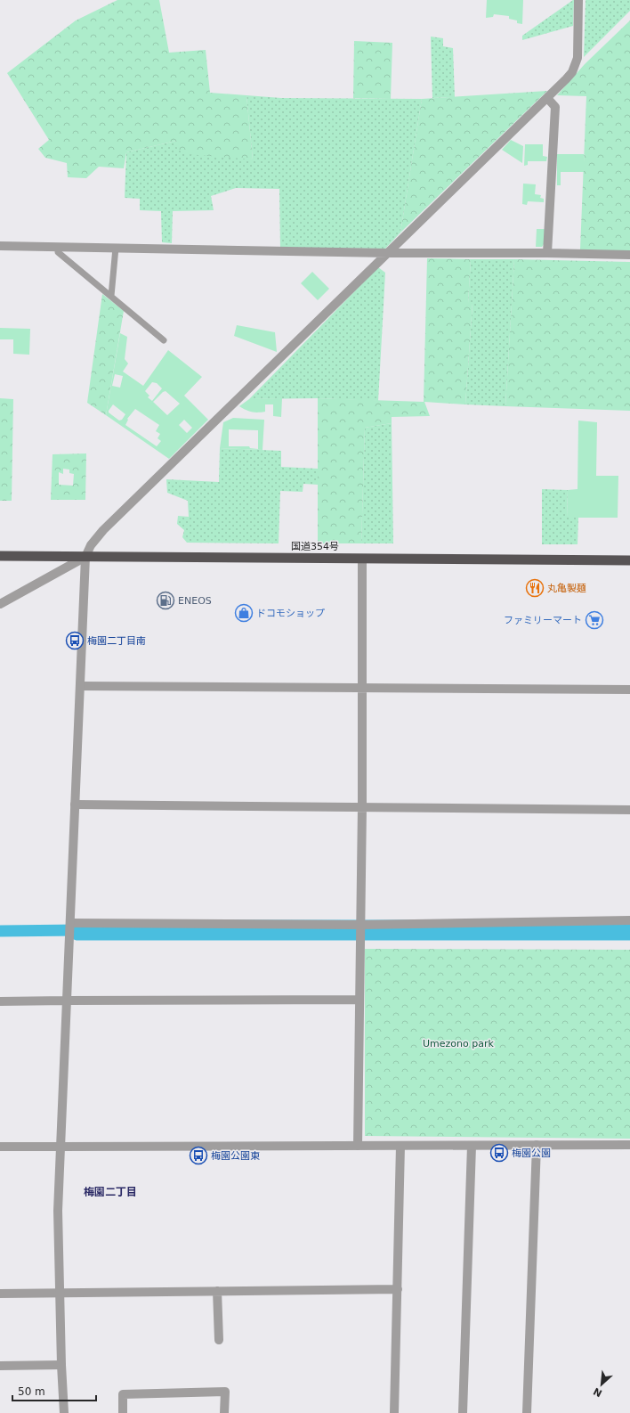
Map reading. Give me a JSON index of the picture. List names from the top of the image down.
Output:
{
  "streets": {
    "highway": ["国道354号"]
  },
  "districts": ["梅園二丁目"],
  "parks": ["Umezono park"],
  "places": {
    "restaurant": ["丸亀製麺"],
    "fuel station": ["ENEOS"],
    "shop": ["ドコモショップ"],
    "supermarket": ["ファミリーマート"],
    "bus stop": ["梅園二丁目南", "梅園公園", "梅園公園東"]
  },
  "scale_bar": "50 m",
  "north": "bottom left"
}
